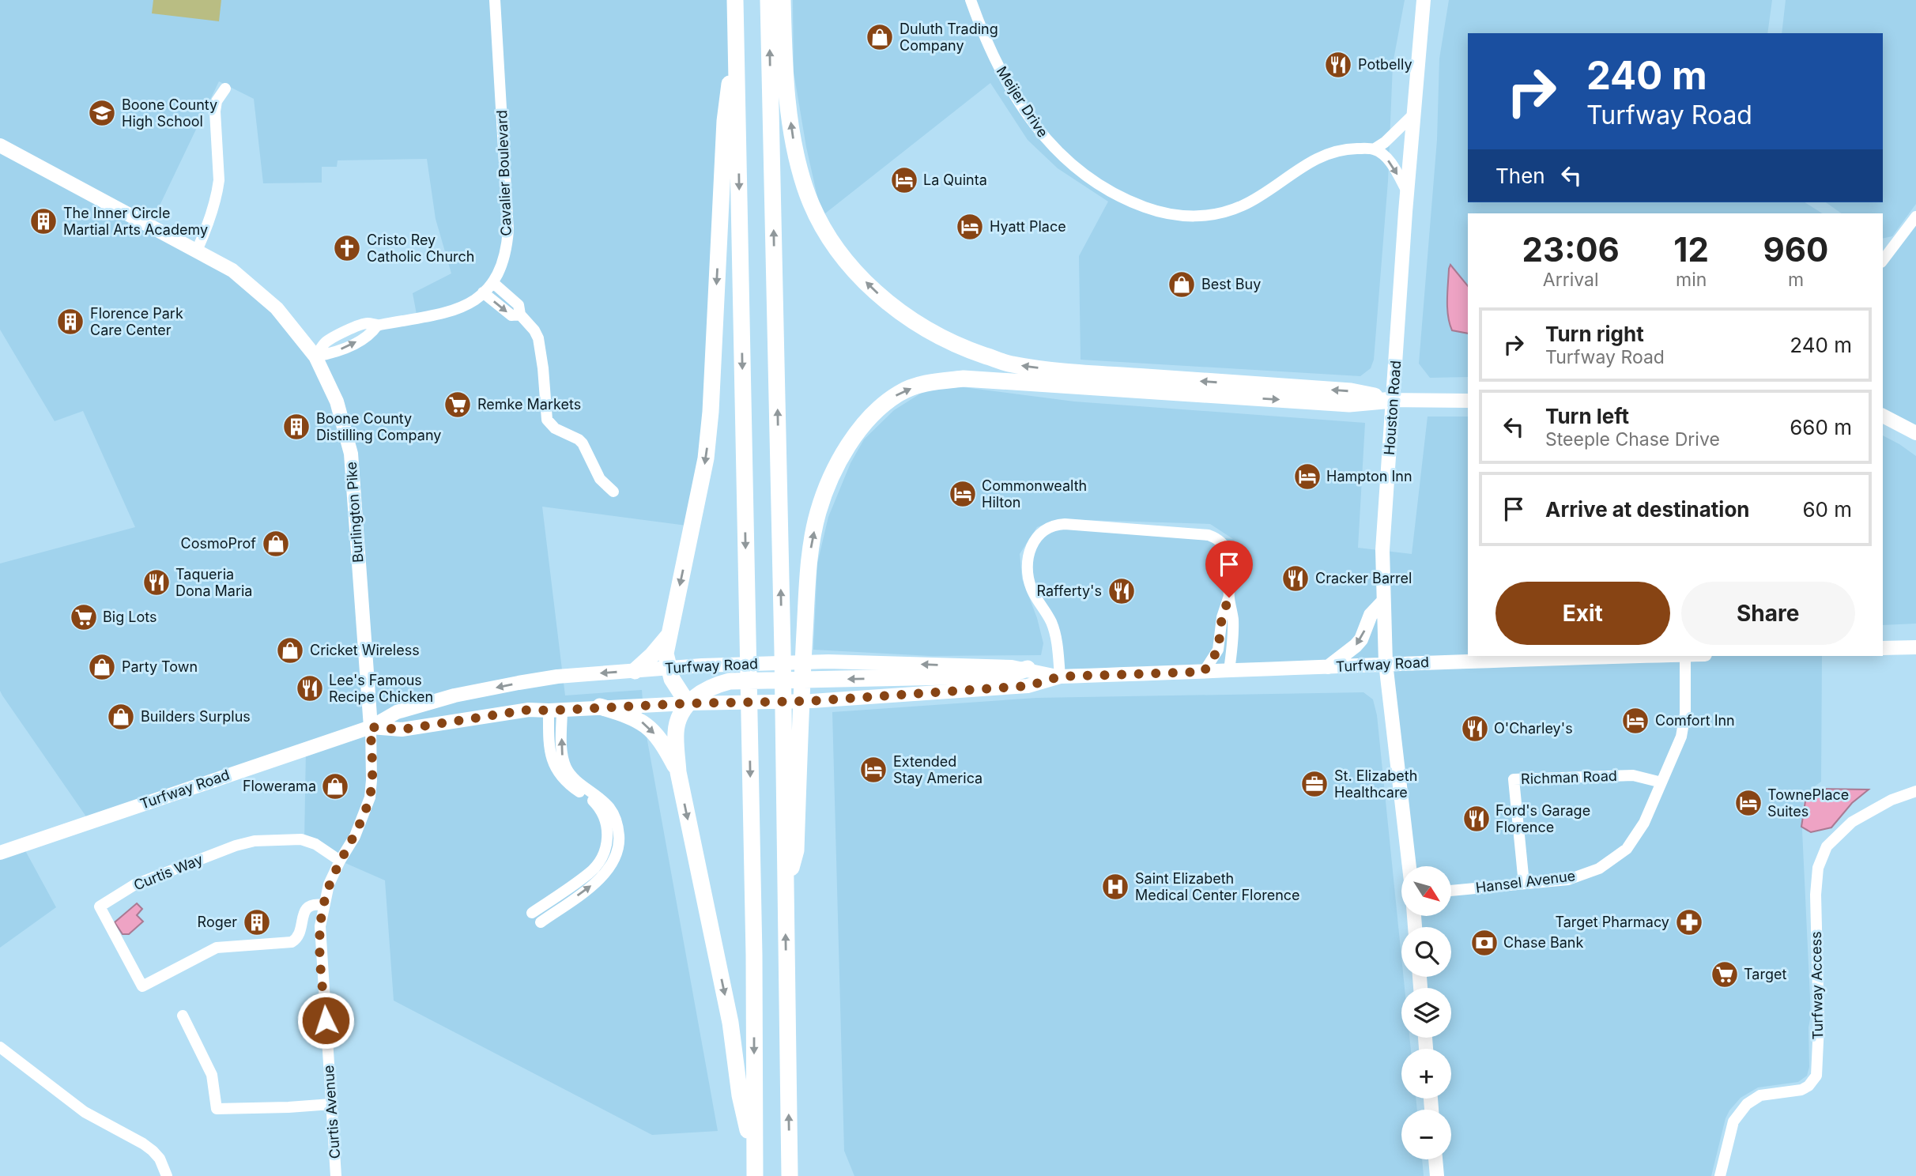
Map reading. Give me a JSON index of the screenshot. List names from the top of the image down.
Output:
{
  "streets": {
    "main road": ["Houston Road", "Burlington Pike", "Turfway Road"],
    "street": [
      "Meijer Drive",
      "Cavalier Boulevard",
      "Richman Road",
      "Curtis Way",
      "Hansel Avenue",
      "Turfway Access",
      "Curtis Avenue"
    ]
  },
  "crossings": [
    ["Cavalier Boulevard", "Burlington Pike"],
    ["Houston Road", "Turfway Road"],
    ["Burlington Pike", "Turfway Road"],
    ["Burlington Pike", "Curtis Avenue"],
    ["Turfway Road", "Curtis Avenue"],
    ["Richman Road", "Hansel Avenue"],
    ["Curtis Way", "Curtis Avenue"]
  ],
  "places": {
    "shop": [
      "Duluth Trading Company",
      "Best Buy",
      "CosmoProf",
      "Cricket Wireless",
      "Party Town",
      "Builders Surplus",
      "Flowerama"
    ],
    "restaurant": [
      "Potbelly",
      "Cracker Barrel",
      "Taqueria Dona Maria",
      "Rafferty's",
      "Lee's Famous Recipe Chicken",
      "O'Charley's",
      "Ford's Garage Florence"
    ],
    "school or university": ["Boone County High School"],
    "hotel": [
      "La Quinta",
      "Hyatt Place",
      "Hampton Inn",
      "Commonwealth Hilton",
      "Comfort Inn",
      "Extended Stay America",
      "TownePlace Suites"
    ],
    "building": [
      "The Inner Circle Martial Arts Academy",
      "Florence Park Care Center",
      "Boone County Distilling Company",
      "Roger"
    ],
    "church": ["Cristo Rey Catholic Church"],
    "supermarket": ["Remke Markets", "Big Lots", "Target"],
    "office": ["St. Elizabeth Healthcare"],
    "hospital": ["Saint Elizabeth Medical Center Florence"],
    "pharmacy": ["Target Pharmacy"],
    "bank": ["Chase Bank"]
  },
  "north": "bottom right",
  "page": {
    "turn": ["240 m", "Turfway Road"],
    "then": "Then",
    "eta": [
      "23:06",
      "Arrival",
      "12",
      "min",
      "960",
      "m"
    ],
    "list": [
      {
        "name": "Turn right",
        "note": "Turfway Road",
        "value": "240 m"
      },
      {
        "name": "Turn left",
        "note": "Steeple Chase Drive",
        "value": "660 m"
      },
      {
        "name": "Arrive at destination",
        "value": "60 m"
      }
    ],
    "buttons": ["Exit", "Share"],
    "map_buttons": ["+", "−"]
  }
}
